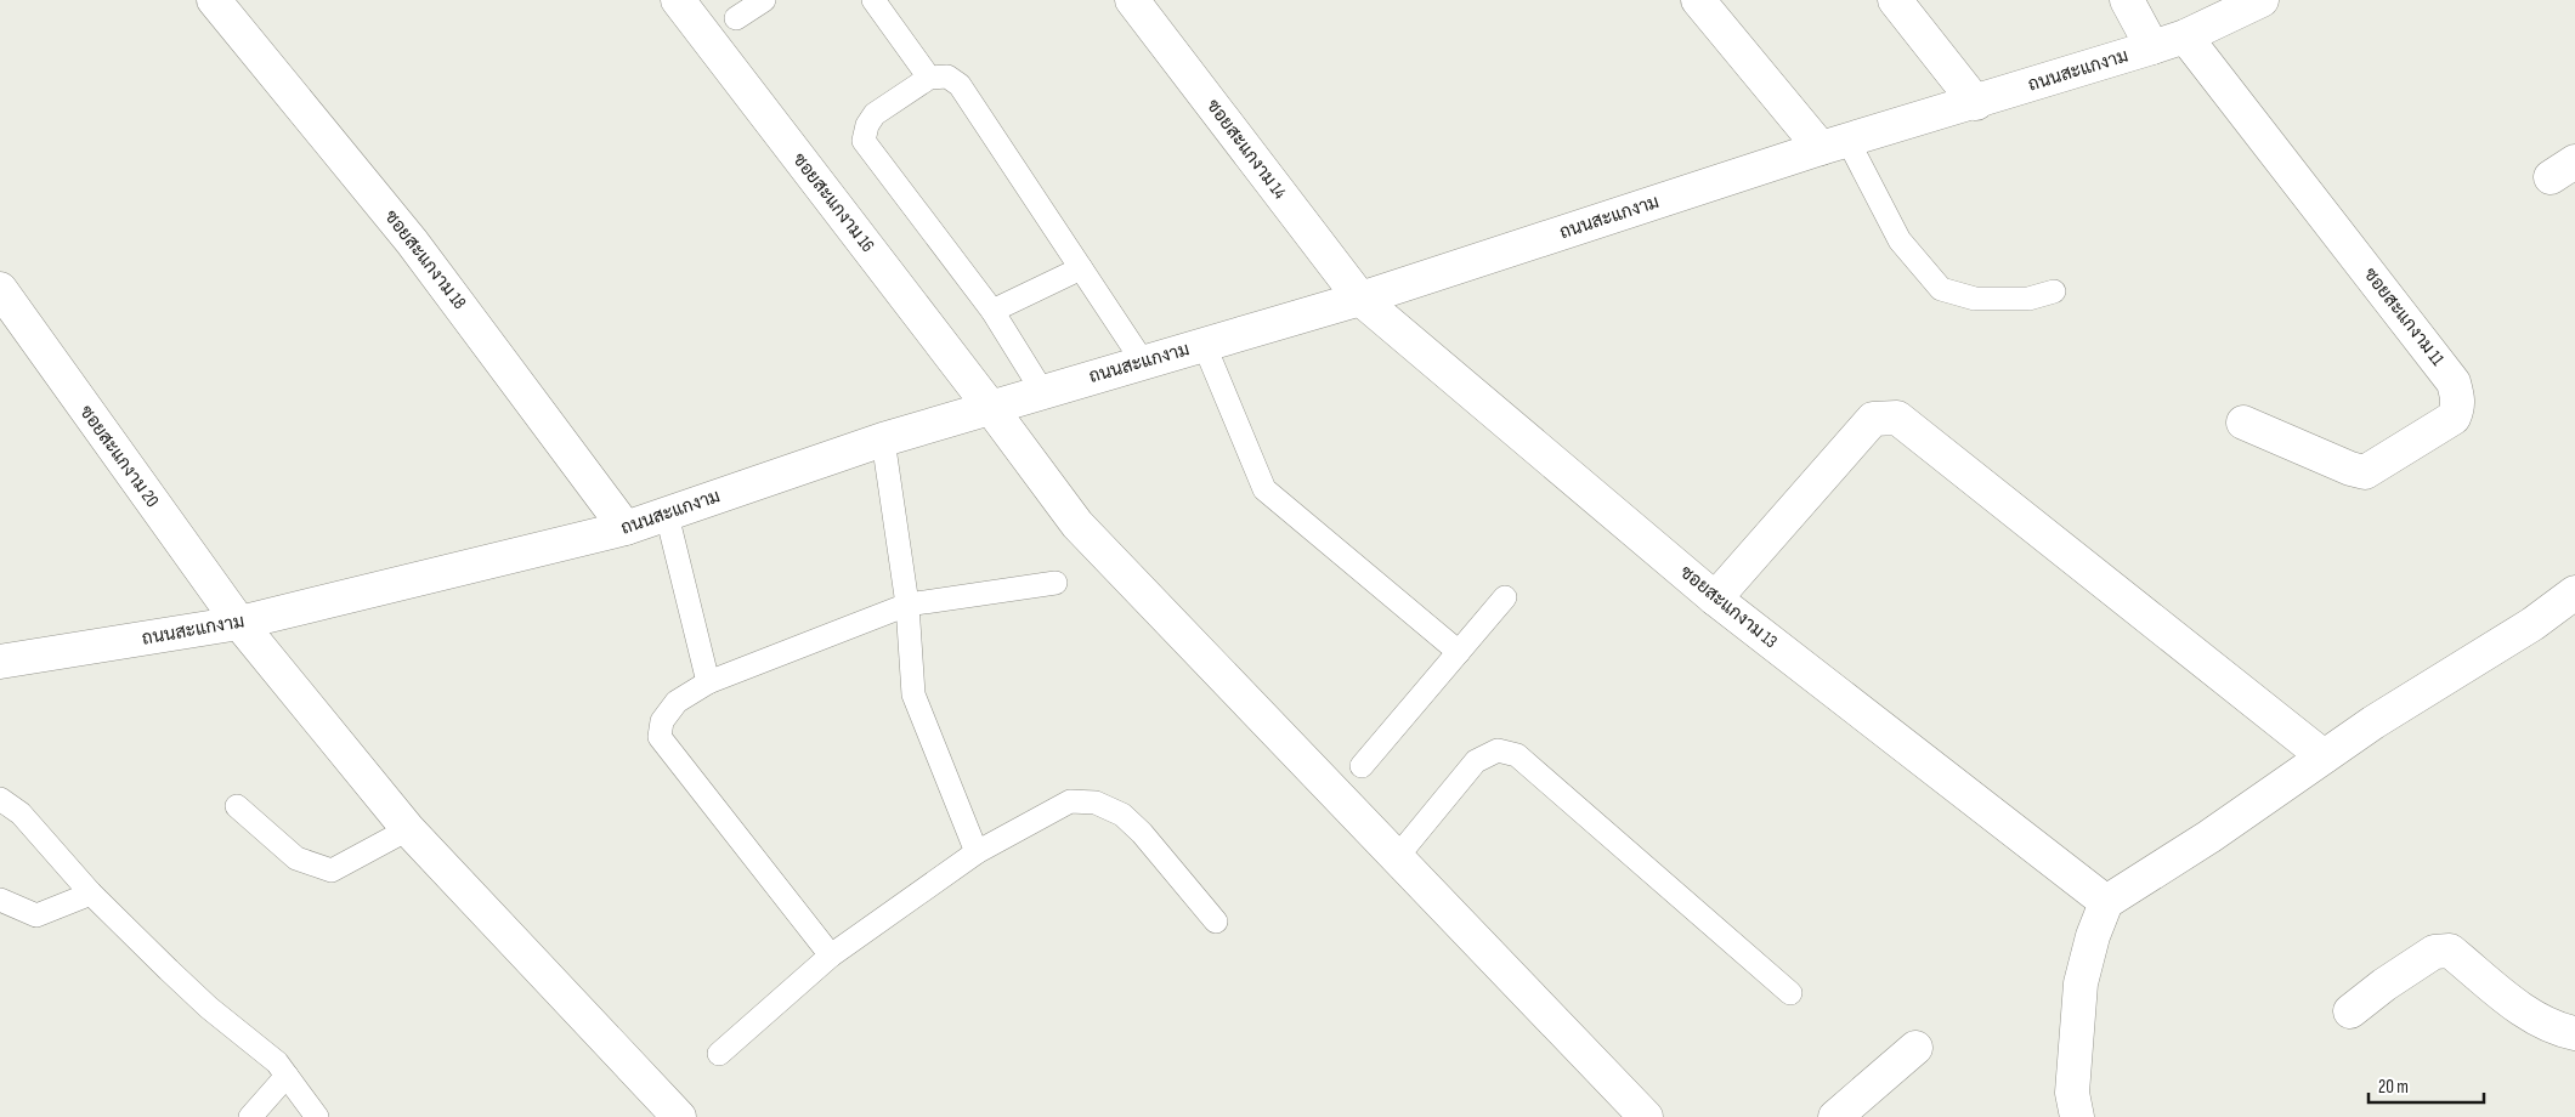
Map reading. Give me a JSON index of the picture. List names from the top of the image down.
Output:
{
  "streets": {
    "street": [
      "ถนนสะแกงาม",
      "ซอยสะแกงาม 14",
      "ซอยสะแกงาม 16",
      "ซอยสะแกงาม 18",
      "ซอยสะแกงาม 11",
      "ซอยสะแกงาม 20",
      "ซอยสะแกงาม 13"
    ]
  },
  "crossings": [
    ["ถนนสะแกงาม", "ซอยสะแกงาม 14"],
    ["ถนนสะแกงาม", "ซอยสะแกงาม 16"],
    ["ถนนสะแกงาม", "ซอยสะแกงาม 18"],
    ["ถนนสะแกงาม", "ซอยสะแกงาม 11"],
    ["ถนนสะแกงาม", "ซอยสะแกงาม 20"],
    ["ถนนสะแกงาม", "ซอยสะแกงาม 13"],
    ["ซอยสะแกงาม 14", "ซอยสะแกงาม 13"]
  ],
  "scale_bar": "20 m"
}
